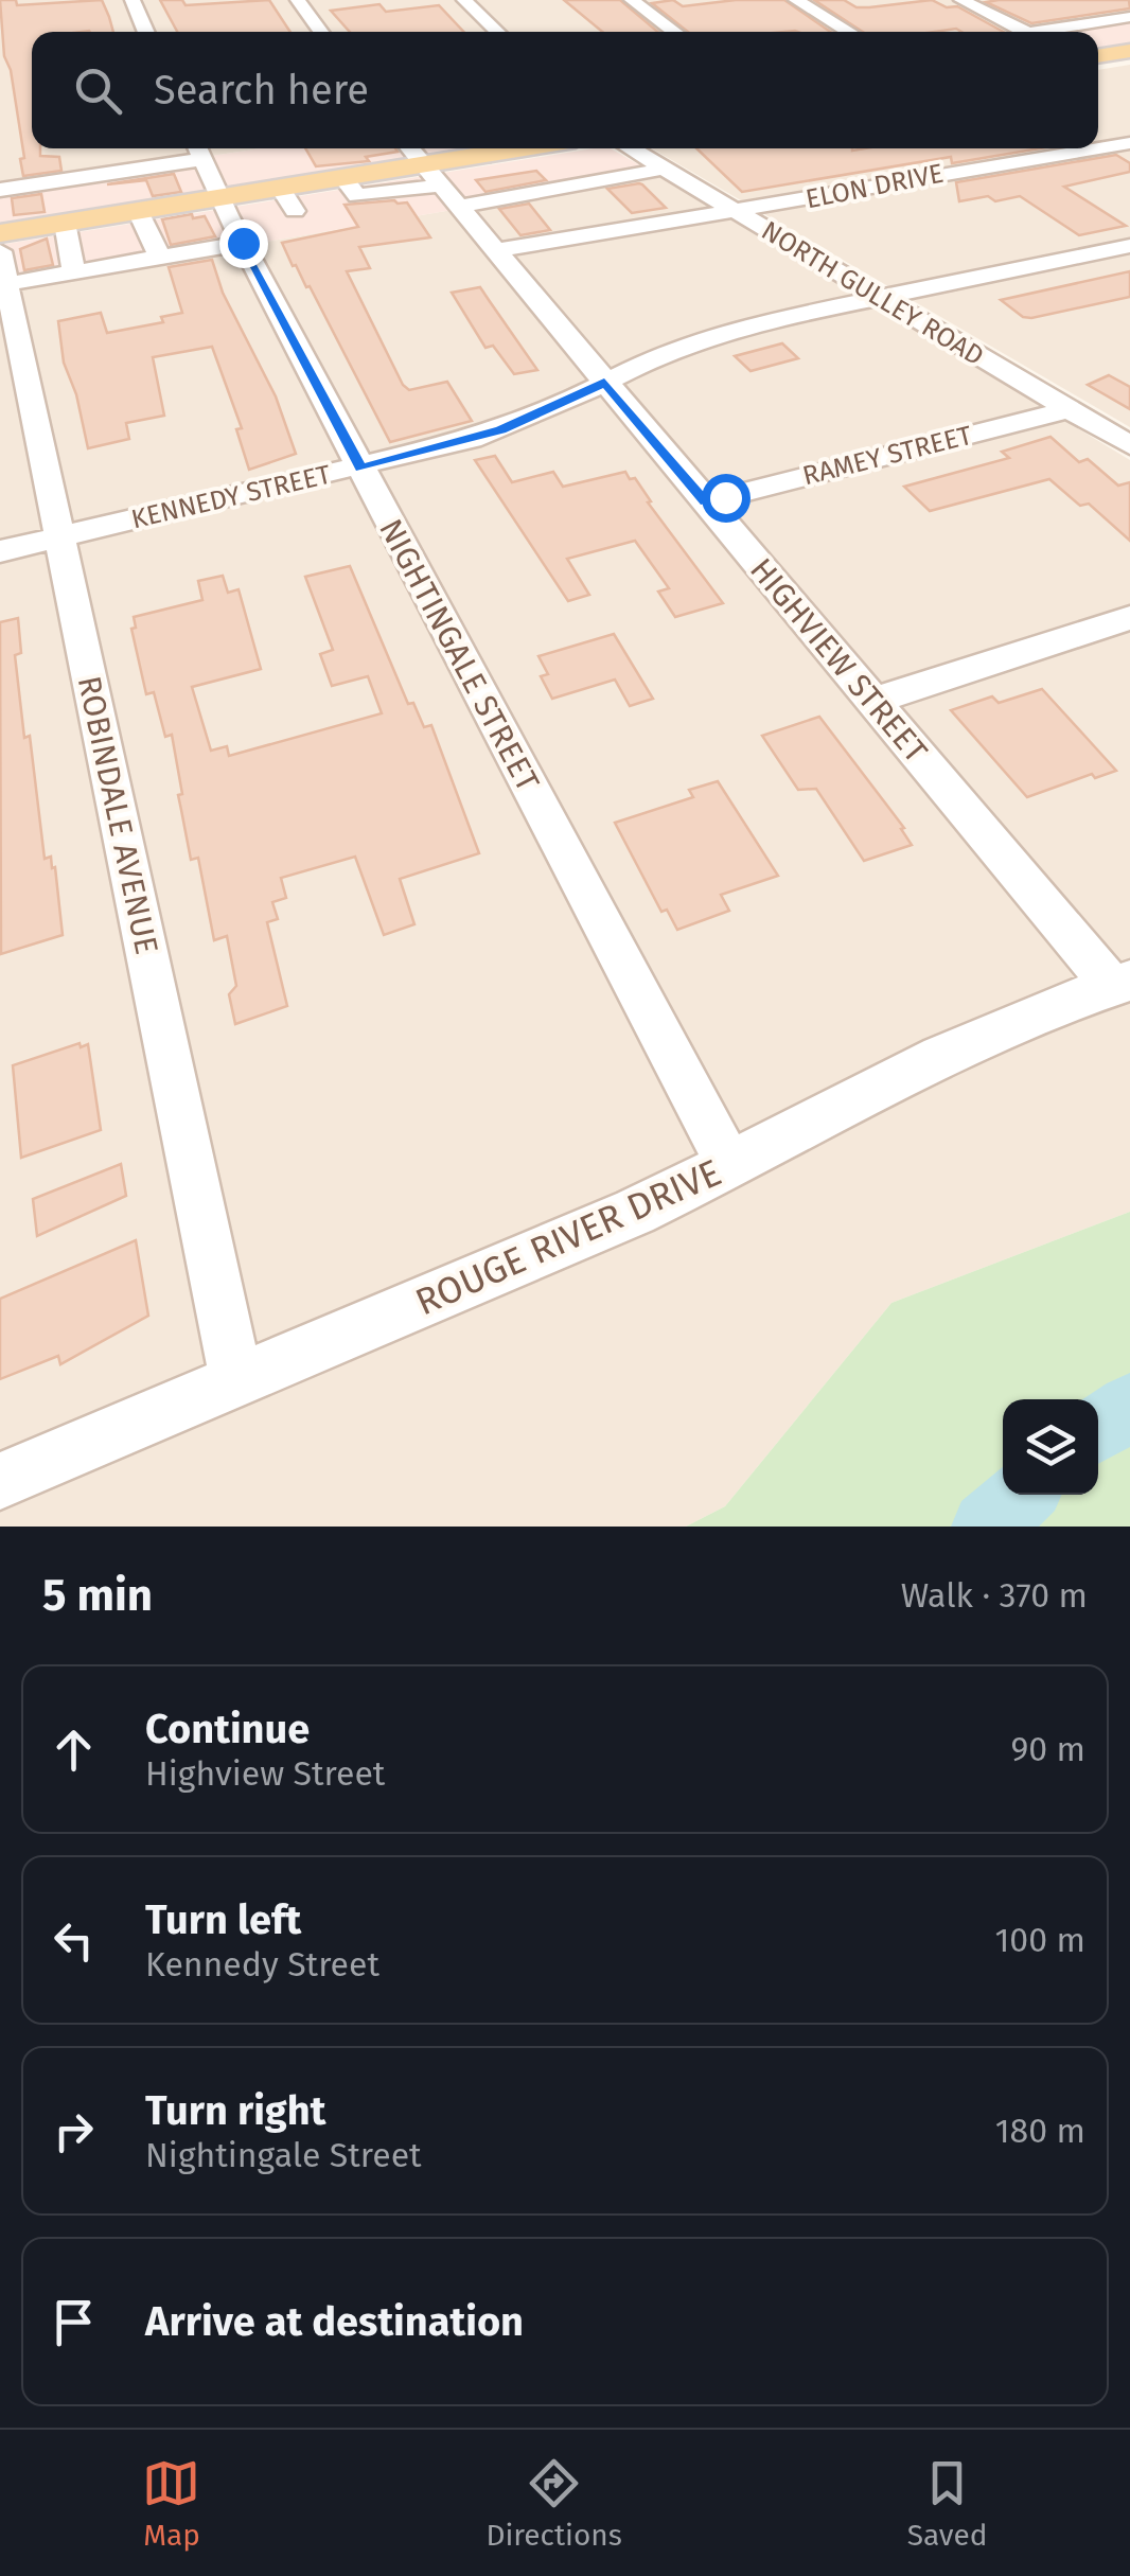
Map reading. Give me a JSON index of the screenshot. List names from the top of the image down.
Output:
{
  "streets": {
    "street": [
      "ELON DRIVE",
      "NORTH GULLEY ROAD",
      "RAMEY STREET",
      "KENNEDY STREET",
      "NIGHTINGALE STREET",
      "HIGHVIEW STREET",
      "ROBINDALE AVENUE",
      "ROUGE RIVER DRIVE"
    ]
  },
  "crossings": [
    ["ELON DRIVE", "NORTH GULLEY ROAD"],
    ["ELON DRIVE", "HIGHVIEW STREET"],
    ["NORTH GULLEY ROAD", "RAMEY STREET"],
    ["NORTH GULLEY ROAD", "KENNEDY STREET"],
    ["RAMEY STREET", "HIGHVIEW STREET"],
    ["KENNEDY STREET", "NIGHTINGALE STREET"],
    ["KENNEDY STREET", "HIGHVIEW STREET"],
    ["KENNEDY STREET", "ROBINDALE AVENUE"],
    ["NIGHTINGALE STREET", "ROUGE RIVER DRIVE"],
    ["HIGHVIEW STREET", "ROUGE RIVER DRIVE"],
    ["ROBINDALE AVENUE", "ROUGE RIVER DRIVE"]
  ],
  "page": {
    "search": "Search here",
    "heading": ["5 min", "Walk · 370 m"],
    "list": [
      ["Continue", "Highview Street", "90 m"],
      ["Turn left", "Kennedy Street", "100 m"],
      ["Turn right", "Nightingale Street", "180 m"],
      "Arrive at destination"
    ],
    "nav": ["Map", "Directions", "Saved"]
  }
}
